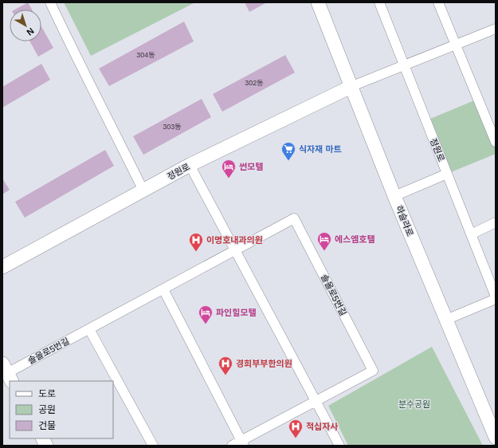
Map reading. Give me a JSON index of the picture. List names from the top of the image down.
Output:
{
  "streets": {
    "street": ["정원로", "하슬라로", "솔올로5번길"]
  },
  "crossings": [
    ["정원로", "하슬라로"]
  ],
  "parks": ["분수공원"],
  "places": {
    "supermarket": ["식자재 마트"],
    "hotel": ["썬모텔", "에스엠호텔", "파인힐모텔"],
    "hospital": ["이명호내과의원", "경희부부한의원", "적십자사"]
  },
  "house_numbers": ["304동", "302동", "303동"],
  "legend": ["도로", "공원", "건물"],
  "north": "bottom right"
}
